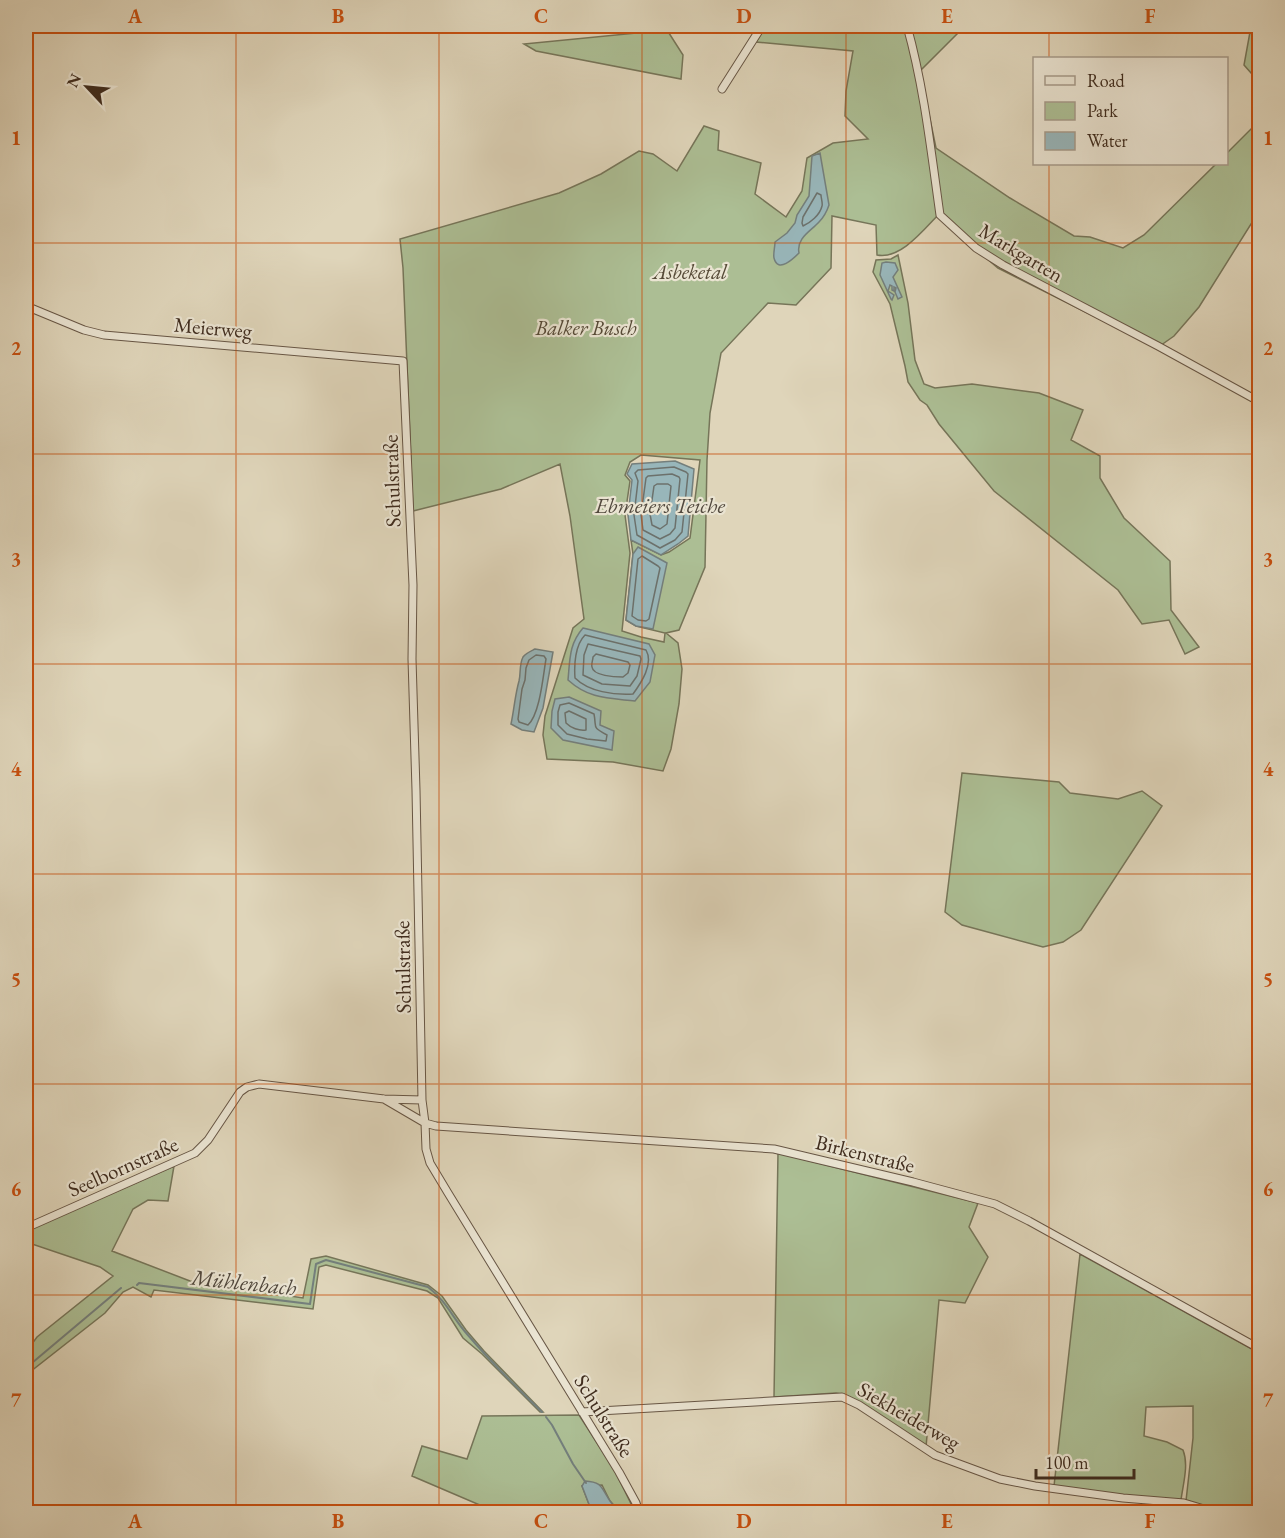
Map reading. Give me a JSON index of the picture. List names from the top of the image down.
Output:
{
  "streets": {
    "street": [
      "Markgarten",
      "Meierweg",
      "Schulstraße",
      "Birkenstraße",
      "Seelbornstraße",
      "Siekheiderweg"
    ]
  },
  "crossings": [
    ["Meierweg", "Schulstraße"],
    ["Schulstraße", "Birkenstraße"],
    ["Schulstraße", "Seelbornstraße"],
    ["Schulstraße", "Siekheiderweg"],
    ["Birkenstraße", "Seelbornstraße"]
  ],
  "water": ["Ebmeiers Teiche", "Mühlenbach"],
  "parks": ["Asbeketal", "Balker Busch"],
  "legend": ["Road", "Park", "Water"],
  "scale_bar": "100 m",
  "north": "top left",
  "grid": {
    "columns": [
      "A",
      "B",
      "C",
      "D",
      "E",
      "F"
    ],
    "rows": [
      "1",
      "2",
      "3",
      "4",
      "5",
      "6",
      "7"
    ]
  }
}
